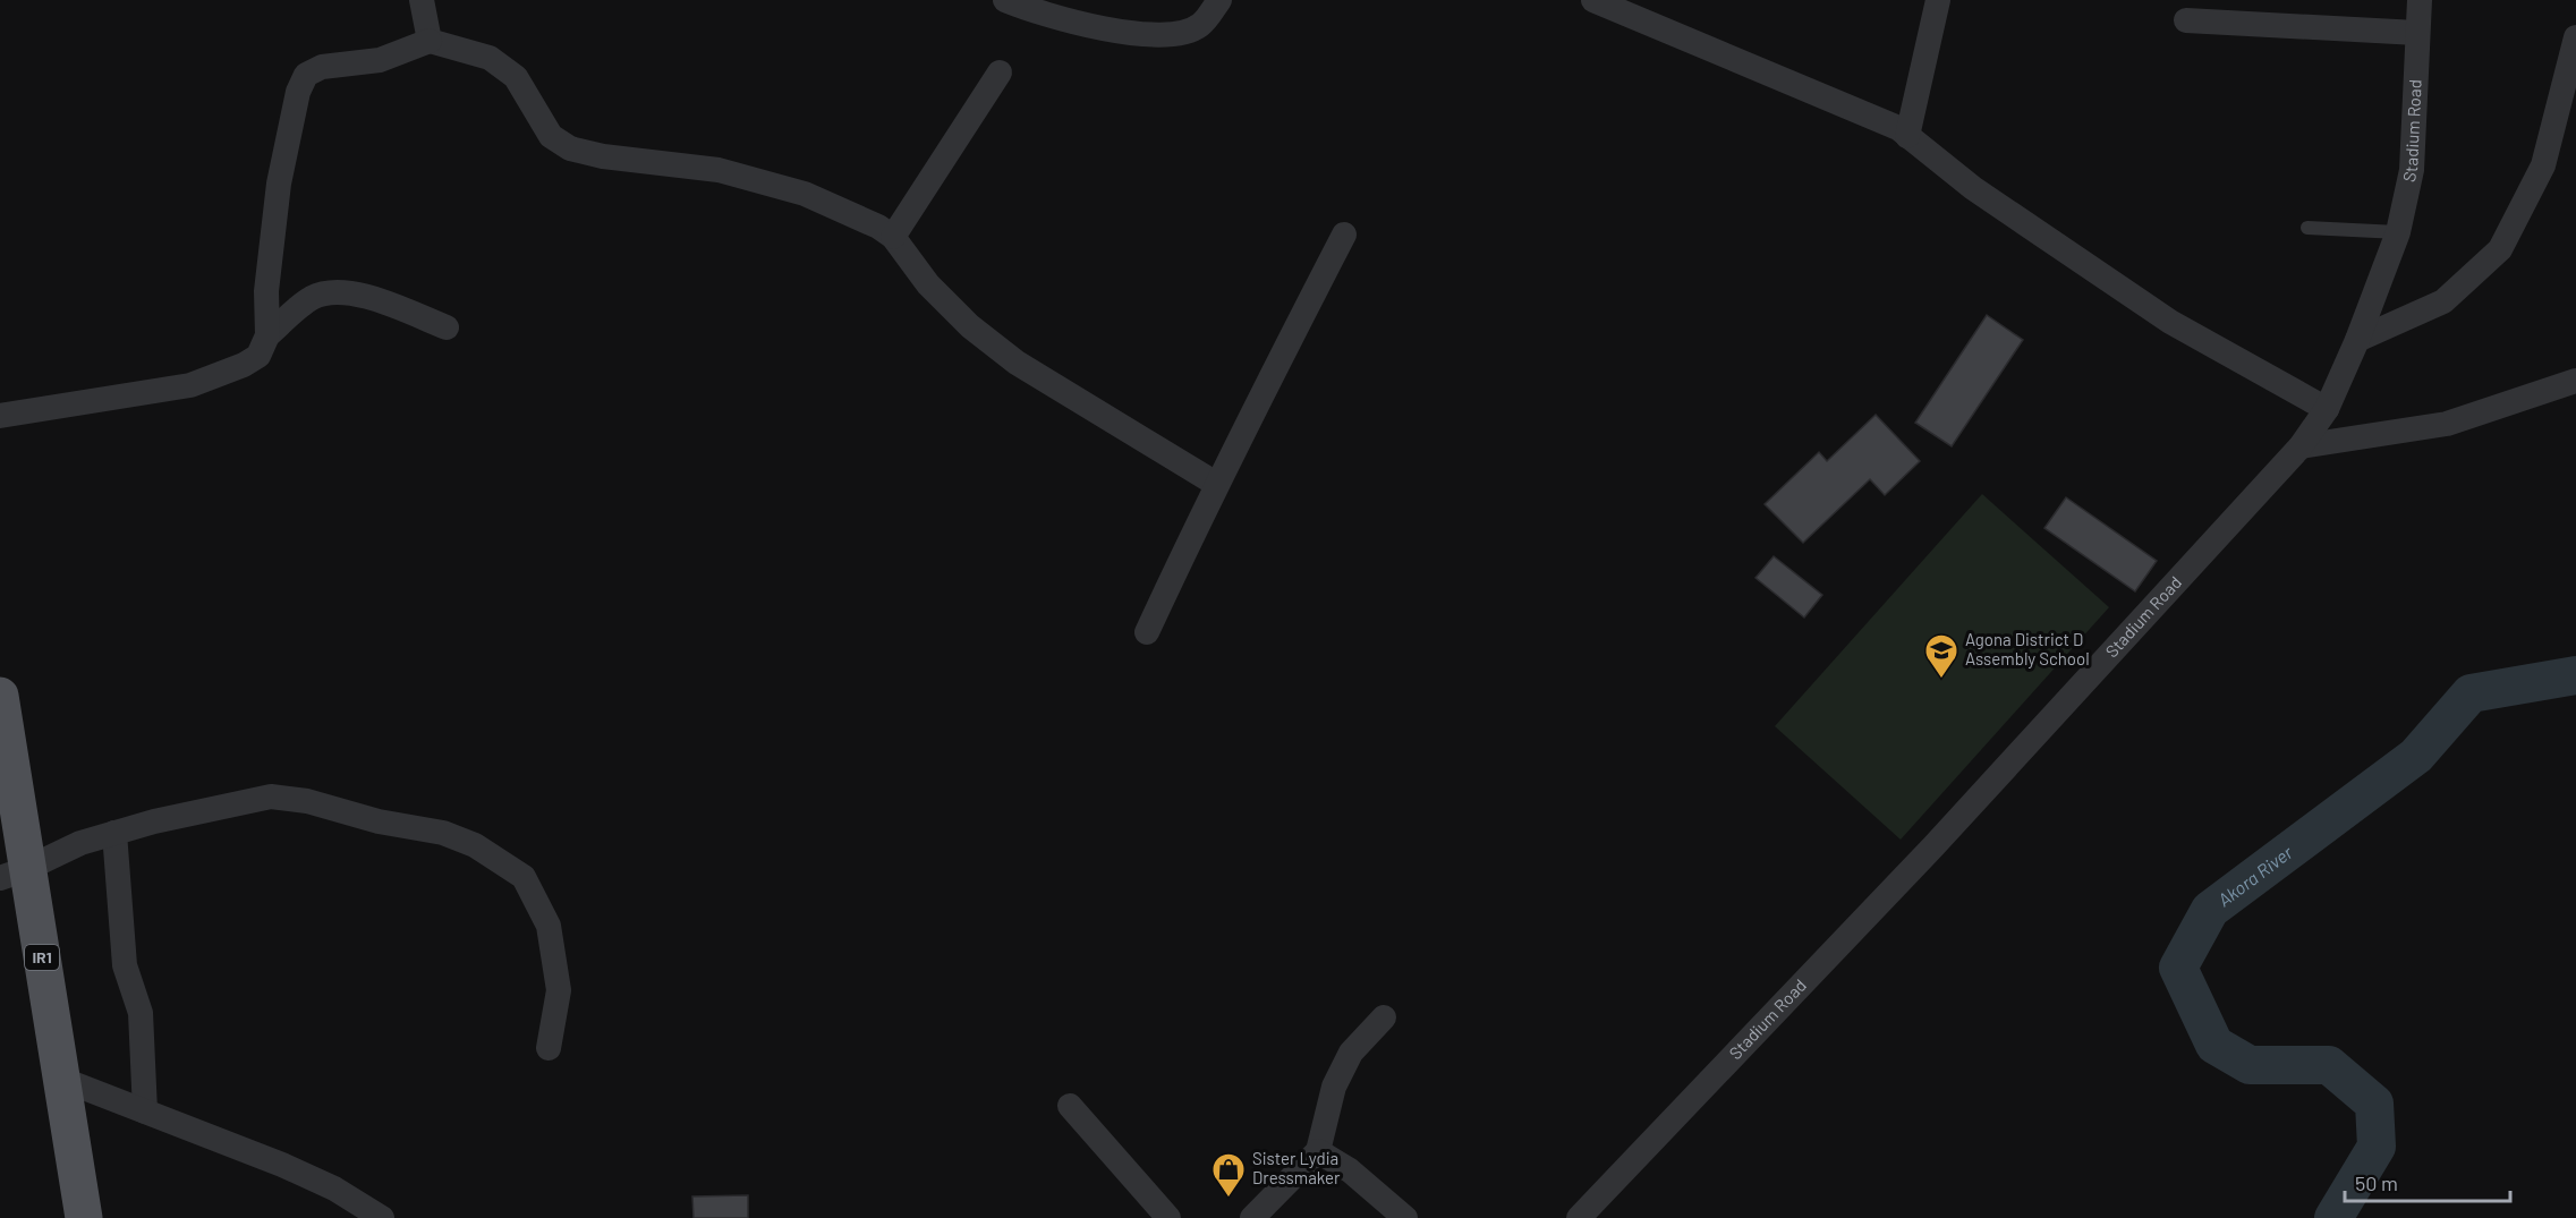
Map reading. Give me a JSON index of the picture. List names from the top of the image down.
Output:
{
  "streets": {
    "main road": ["IR1"],
    "street": ["Stadium Road"]
  },
  "water": ["Akora River"],
  "places": {
    "school or university": ["Agona District D Assembly School"],
    "shop": ["Sister Lydia Dressmaker"]
  },
  "scale_bar": "50 m"
}
